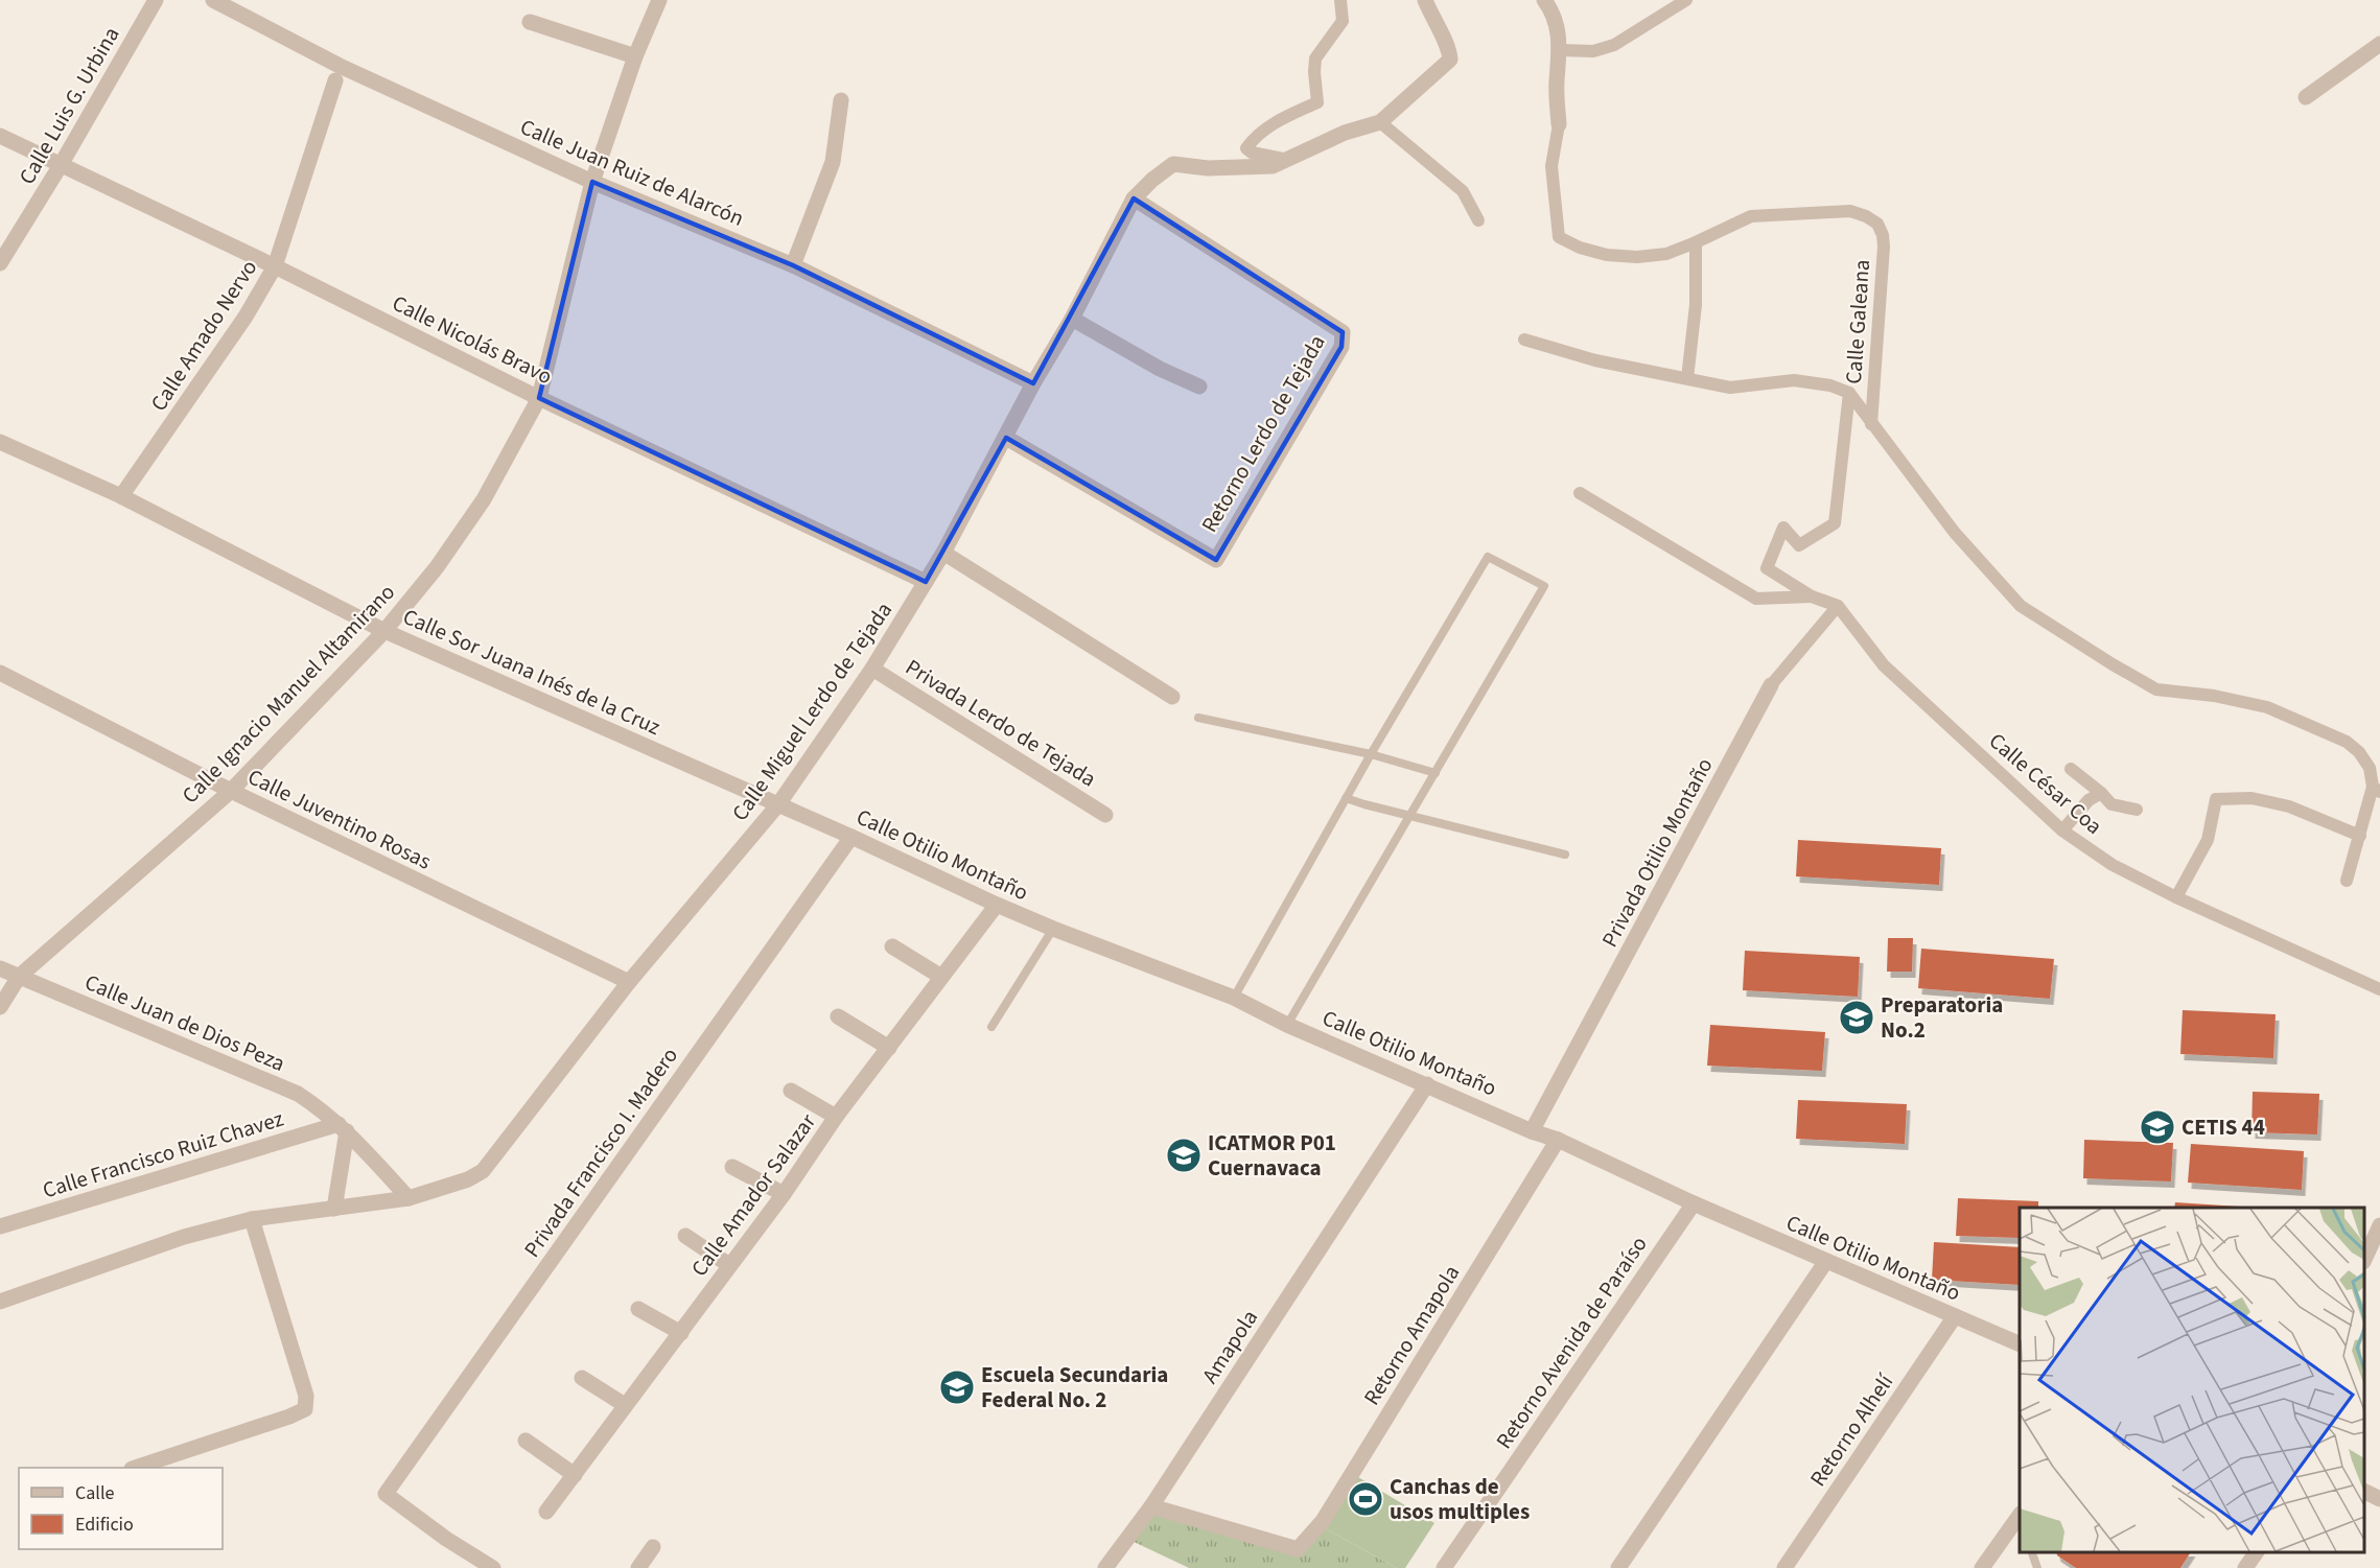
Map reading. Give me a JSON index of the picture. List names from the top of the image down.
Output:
{
  "streets": {
    "street": [
      "Calle Luis G. Urbina",
      "Calle Juan Ruiz de Alarcón",
      "Calle Galeana",
      "Calle Amado Nervo",
      "Calle Nicolás Bravo",
      "Retorno Lerdo de Tejada",
      "Calle Sor Juana Inés de la Cruz",
      "Calle Ignacio Manuel Altamirano",
      "Calle Miguel Lerdo de Tejada",
      "Privada Lerdo de Tejada",
      "Calle César Coa",
      "Calle Juventino Rosas",
      "Privada Otilio Montaño",
      "Calle Otilio Montaño",
      "Calle Juan de Dios Peza",
      "Privada Francisco I. Madero",
      "Calle Francisco Ruiz Chavez",
      "Calle Amador Salazar",
      "Retorno Amapola",
      "Retorno Avenida de Paraíso",
      "Amapola",
      "Retorno Alhelí"
    ]
  },
  "crossings": [
    ["Calle Luis G. Urbina", "Calle Nicolás Bravo"],
    ["Calle Juan Ruiz de Alarcón", "Calle Ignacio Manuel Altamirano"],
    ["Calle Juan Ruiz de Alarcón", "Calle Miguel Lerdo de Tejada"],
    ["Calle Amado Nervo", "Calle Nicolás Bravo"],
    ["Calle Amado Nervo", "Calle Sor Juana Inés de la Cruz"],
    ["Calle Nicolás Bravo", "Calle Ignacio Manuel Altamirano"],
    ["Calle Nicolás Bravo", "Calle Miguel Lerdo de Tejada"],
    ["Retorno Lerdo de Tejada", "Calle Miguel Lerdo de Tejada"],
    ["Calle Sor Juana Inés de la Cruz", "Calle Ignacio Manuel Altamirano"],
    ["Calle Sor Juana Inés de la Cruz", "Calle Miguel Lerdo de Tejada"],
    ["Calle Sor Juana Inés de la Cruz", "Calle Otilio Montaño"],
    ["Calle Ignacio Manuel Altamirano", "Calle Juventino Rosas"],
    ["Calle Ignacio Manuel Altamirano", "Calle Juan de Dios Peza"],
    ["Calle Miguel Lerdo de Tejada", "Privada Lerdo de Tejada"],
    ["Calle Miguel Lerdo de Tejada", "Calle Juventino Rosas"],
    ["Calle Miguel Lerdo de Tejada", "Calle Otilio Montaño"],
    ["Calle Miguel Lerdo de Tejada", "Calle Juan de Dios Peza"],
    ["Calle César Coa", "Privada Otilio Montaño"],
    ["Privada Otilio Montaño", "Calle Otilio Montaño"],
    ["Calle Otilio Montaño", "Privada Francisco I. Madero"],
    ["Calle Otilio Montaño", "Calle Amador Salazar"],
    ["Calle Otilio Montaño", "Retorno Amapola"],
    ["Calle Otilio Montaño", "Retorno Avenida de Paraíso"],
    ["Calle Otilio Montaño", "Amapola"],
    ["Calle Otilio Montaño", "Retorno Alhelí"],
    ["Calle Juan de Dios Peza", "Calle Francisco Ruiz Chavez"],
    ["Retorno Amapola", "Amapola"]
  ],
  "places": {
    "school or university": [
      "Preparatoria No.2",
      "CETIS 44",
      "ICATMOR P01 Cuernavaca",
      "Escuela Secundaria Federal No. 2"
    ],
    "sports": ["Canchas de usos multiples"]
  },
  "legend": ["Calle", "Edificio"]
}
